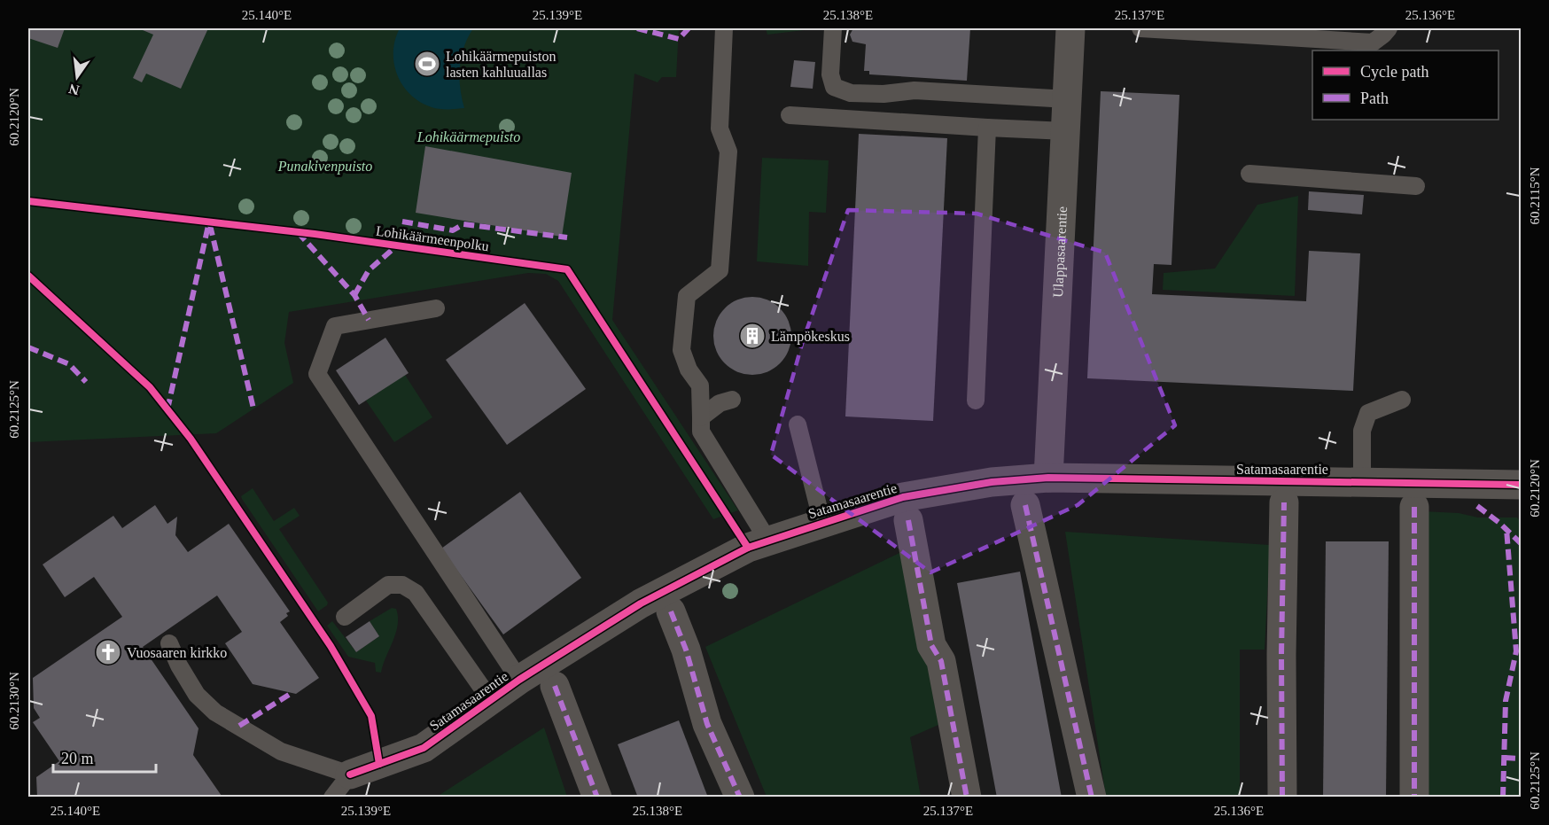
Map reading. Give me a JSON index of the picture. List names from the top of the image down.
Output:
{
  "streets": {
    "street": ["Ulappasaarentie", "Satamasaarentie"],
    "cycle path": ["Lohikäärmeenpolku"]
  },
  "crossings": [
    ["Ulappasaarentie", "Satamasaarentie"]
  ],
  "parks": ["Lohikäärmepuisto", "Punakivenpuisto"],
  "places": {
    "sports": ["Lohikäärmepuiston lasten kahluuallas"],
    "building": ["Lämpökeskus"],
    "church": ["Vuosaaren kirkko"]
  },
  "legend": ["Cycle path", "Path"],
  "scale_bar": "20 m",
  "north": "bottom",
  "coordinates": [
    "25.140°E",
    "25.139°E",
    "25.138°E",
    "25.137°E",
    "25.136°E",
    "60.2120°N",
    "60.2115°N",
    "60.2125°N",
    "60.2130°N"
  ]
}
